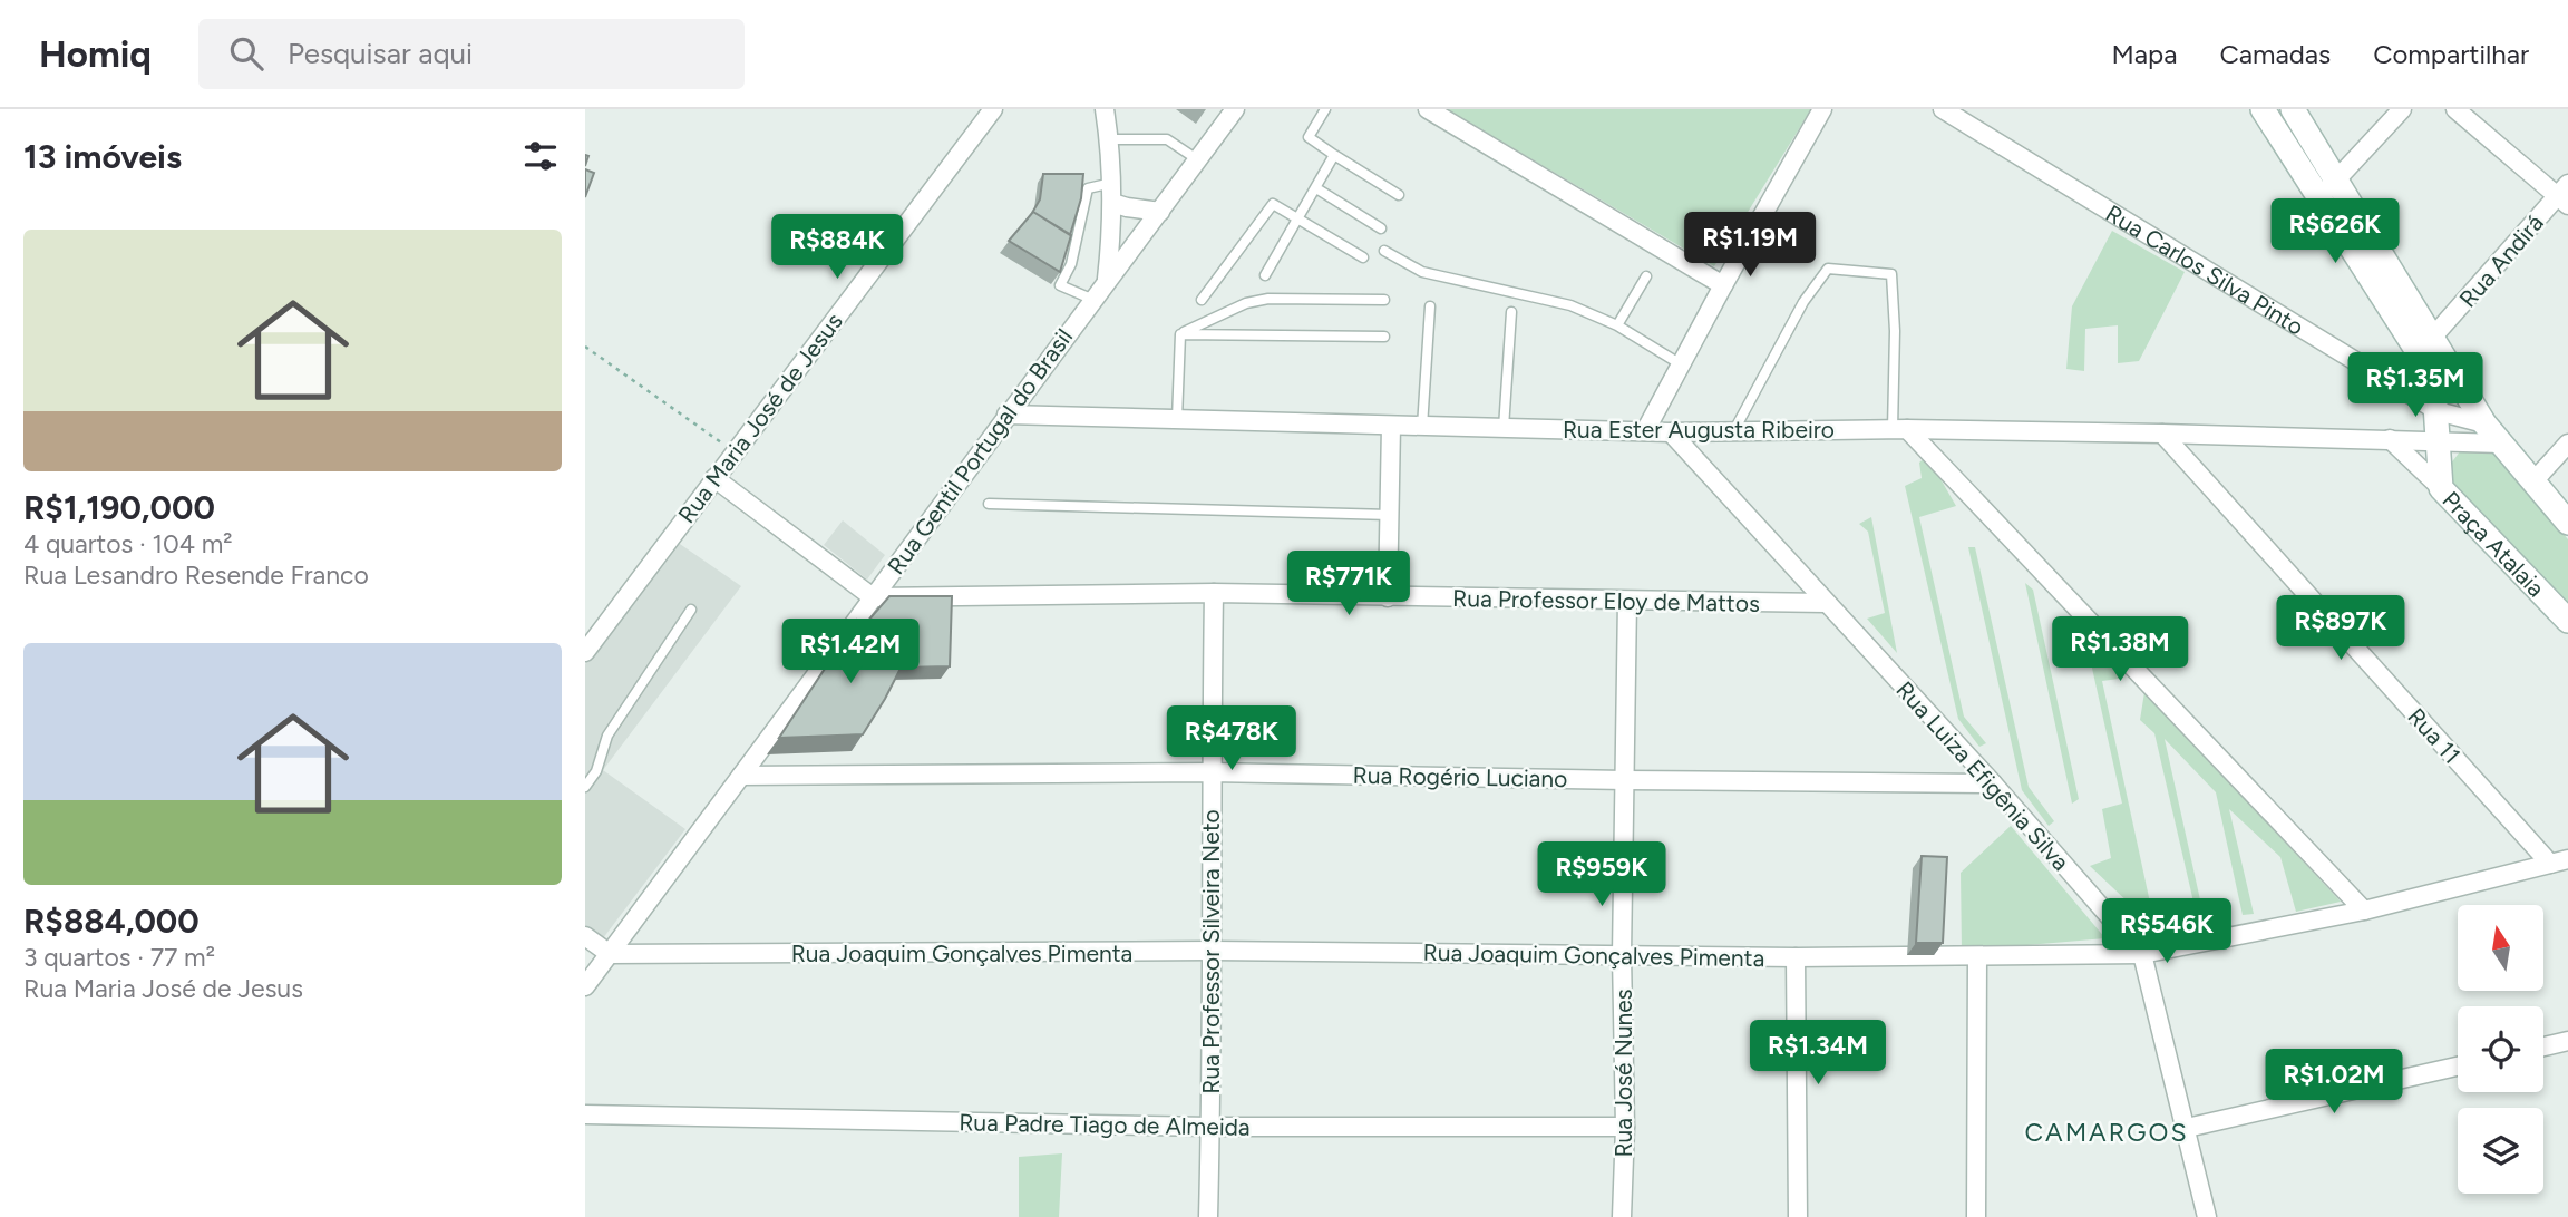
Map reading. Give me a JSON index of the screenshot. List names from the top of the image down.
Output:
{
  "streets": {
    "street": [
      "Rua Andirá",
      "Rua Carlos Silva Pinto",
      "Rua Maria José de Jesus",
      "Rua Ester Augusta Ribeiro",
      "Rua Gentil Portugal do Brasil",
      "Praça Atalaia",
      "Rua Professor Eloy de Mattos",
      "Rua 11",
      "Rua Luiza Efigênia Silva",
      "Rua Rogério Luciano",
      "Rua Professor Silveira Neto",
      "Rua Joaquim Gonçalves Pimenta",
      "Rua José Nunes",
      "Rua Padre Tiago de Almeida"
    ]
  },
  "crossings": [
    ["Rua Carlos Silva Pinto", "Praça Atalaia"],
    ["Rua Ester Augusta Ribeiro", "Rua Gentil Portugal do Brasil"],
    ["Rua Ester Augusta Ribeiro", "Praça Atalaia"],
    ["Rua Ester Augusta Ribeiro", "Rua 11"],
    ["Rua Ester Augusta Ribeiro", "Rua Luiza Efigênia Silva"],
    ["Rua Gentil Portugal do Brasil", "Rua Professor Eloy de Mattos"],
    ["Rua Gentil Portugal do Brasil", "Rua Rogério Luciano"],
    ["Rua Gentil Portugal do Brasil", "Rua Joaquim Gonçalves Pimenta"],
    ["Rua Professor Eloy de Mattos", "Rua Luiza Efigênia Silva"],
    ["Rua Professor Eloy de Mattos", "Rua Professor Silveira Neto"],
    ["Rua Professor Eloy de Mattos", "Rua José Nunes"],
    ["Rua 11", "Rua Joaquim Gonçalves Pimenta"],
    ["Rua Luiza Efigênia Silva", "Rua Rogério Luciano"],
    ["Rua Luiza Efigênia Silva", "Rua Joaquim Gonçalves Pimenta"],
    ["Rua Rogério Luciano", "Rua Professor Silveira Neto"],
    ["Rua Rogério Luciano", "Rua José Nunes"],
    ["Rua Professor Silveira Neto", "Rua Joaquim Gonçalves Pimenta"],
    ["Rua Professor Silveira Neto", "Rua Padre Tiago de Almeida"],
    ["Rua Joaquim Gonçalves Pimenta", "Rua José Nunes"],
    ["Rua José Nunes", "Rua Padre Tiago de Almeida"]
  ],
  "districts": ["CAMARGOS"],
  "north": "top",
  "page": {
    "header": "Homiq",
    "search": "Pesquisar aqui",
    "nav": ["Mapa", "Camadas", "Compartilhar"],
    "heading": "13 imóveis",
    "price": [
      "R$626K",
      "R$1.19M",
      "R$884K",
      "R$1.35M",
      "R$771K",
      "R$897K",
      "R$1.38M",
      "R$1.42M",
      "R$478K",
      "R$959K",
      "R$546K",
      "R$1.34M",
      "R$1.02M"
    ],
    "list": [
      {
        "name": "R$1,190,000",
        "note": "4 quartos · 104 m² · Rua Lesandro Resende Franco"
      },
      {
        "name": "R$884,000",
        "note": "3 quartos · 77 m² · Rua Maria José de Jesus"
      }
    ]
  }
}
